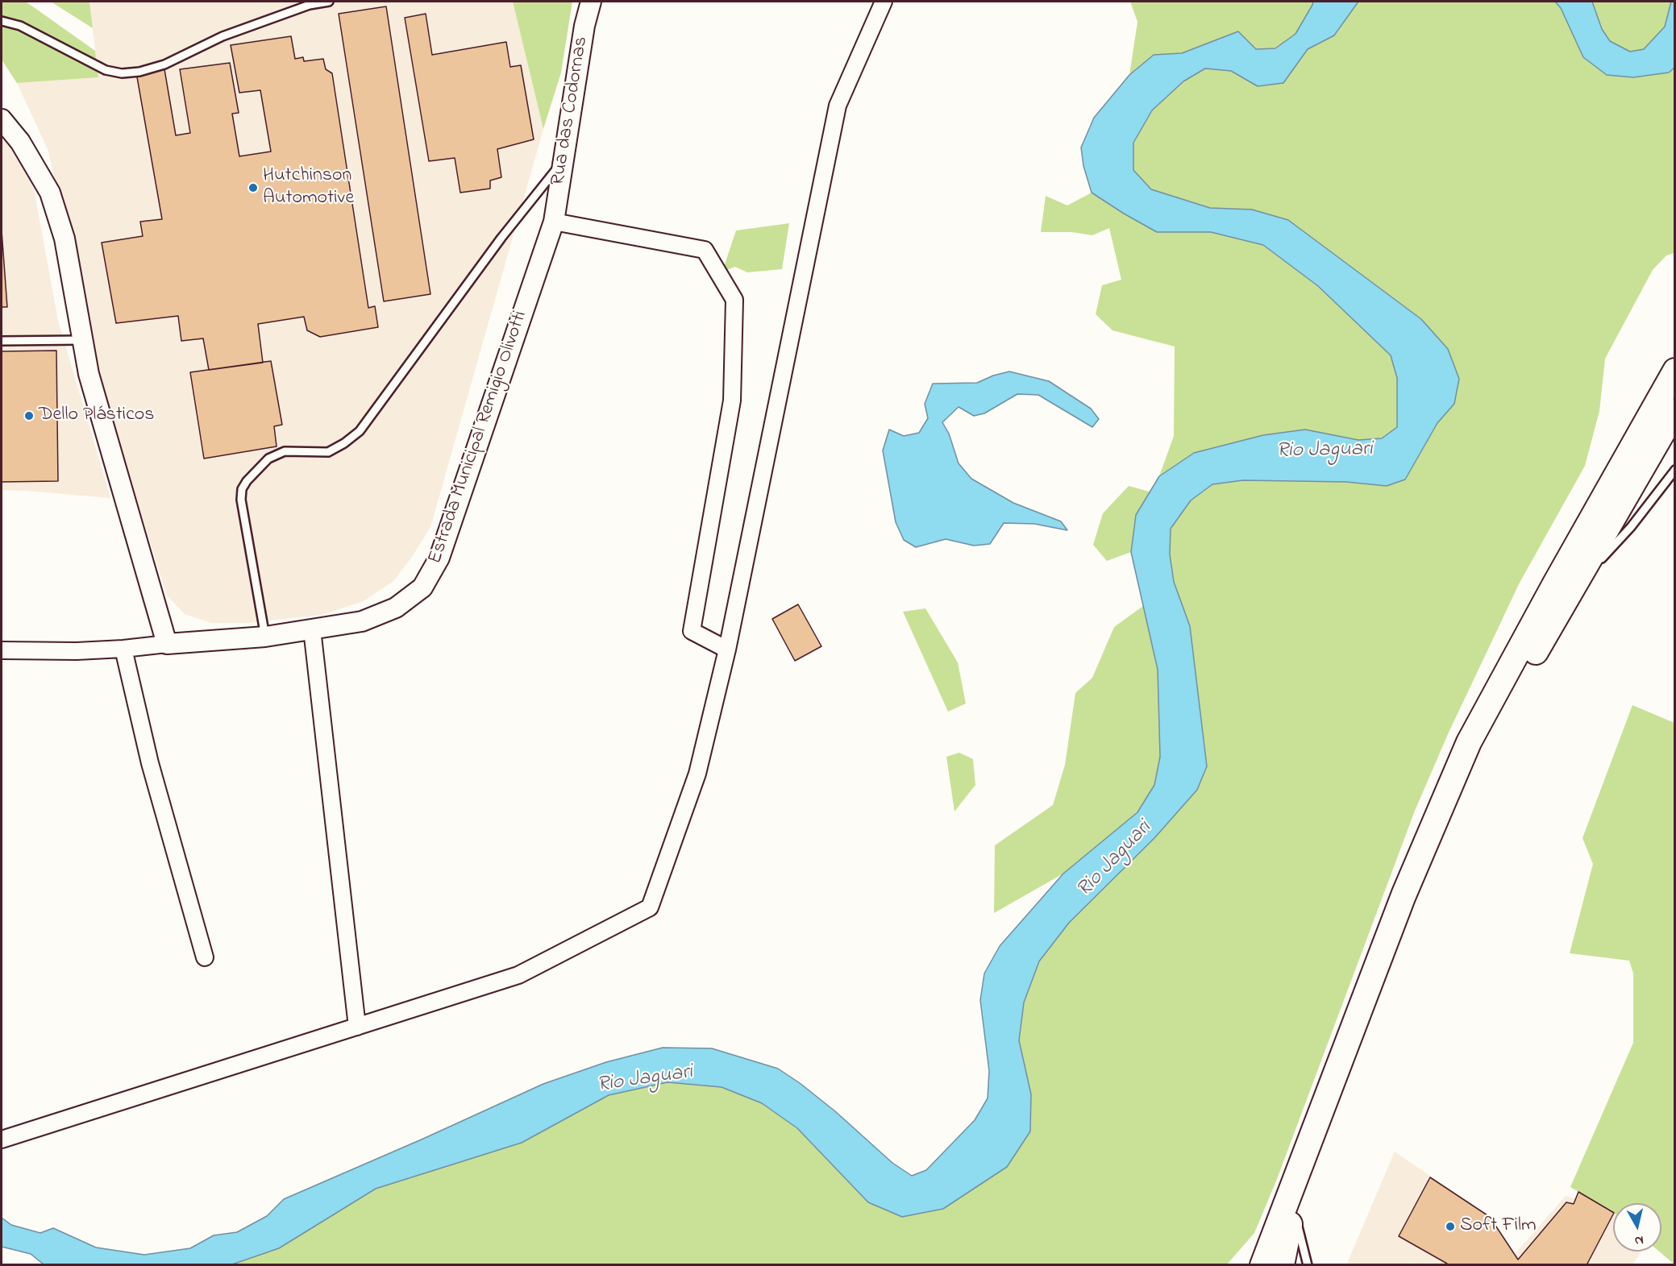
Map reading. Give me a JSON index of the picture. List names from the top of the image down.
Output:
{
  "streets": {
    "street": ["Rua das Codornas", "Estrada Municipal Remigio Olivotti"]
  },
  "crossings": [
    ["Rua das Codornas", "Estrada Municipal Remigio Olivotti"]
  ],
  "water": ["Rio Jaguari"],
  "places": ["Hutchinson Automotive", "Dello Plásticos", "Soft Film"],
  "north": "bottom"
}
